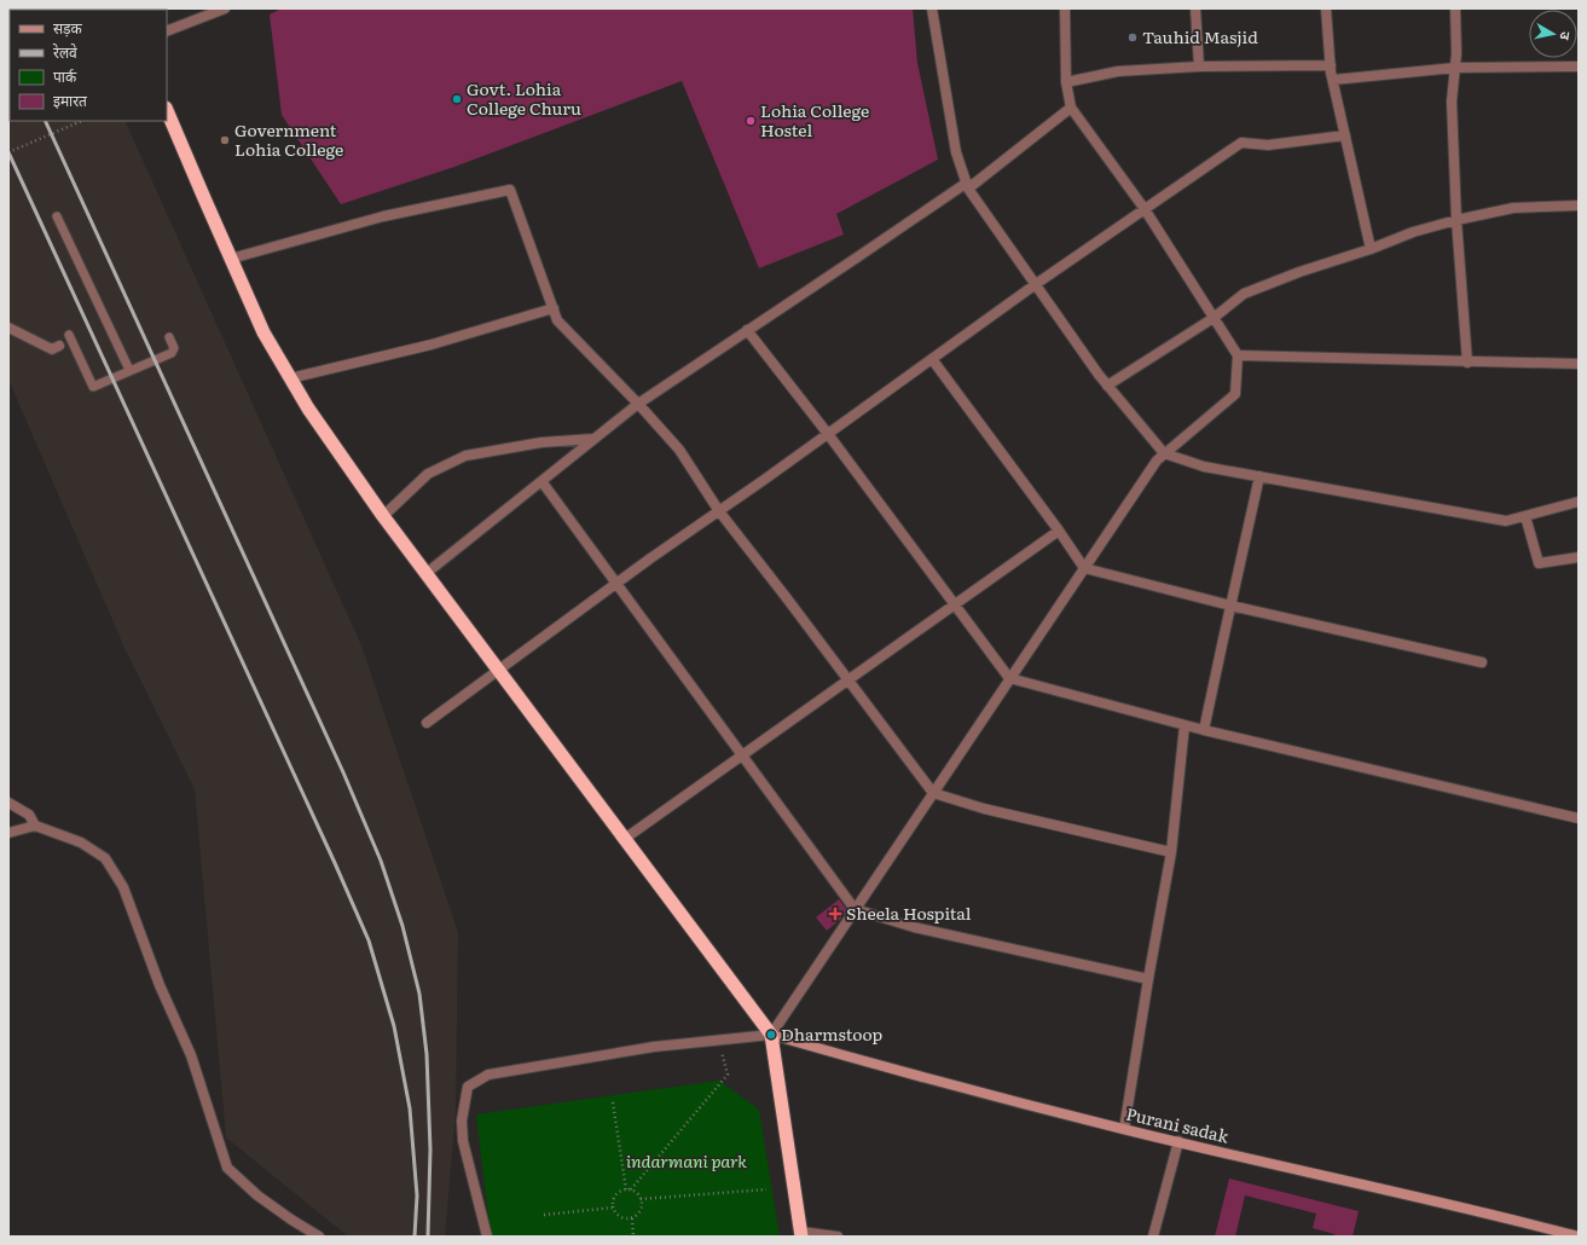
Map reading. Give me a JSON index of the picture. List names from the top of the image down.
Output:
{
  "streets": {
    "main road": ["Purani sadak"]
  },
  "parks": ["indarmani park"],
  "places": {
    "other": [
      "Tauhid Masjid",
      "Govt. Lohia College Churu",
      "Lohia College Hostel",
      "Government Lohia College",
      "Dharmstoop"
    ],
    "health": ["Sheela Hospital"]
  },
  "legend": [
    "सड़क",
    "रेलवे",
    "पार्क",
    "इमारत"
  ],
  "north": "right"
}
